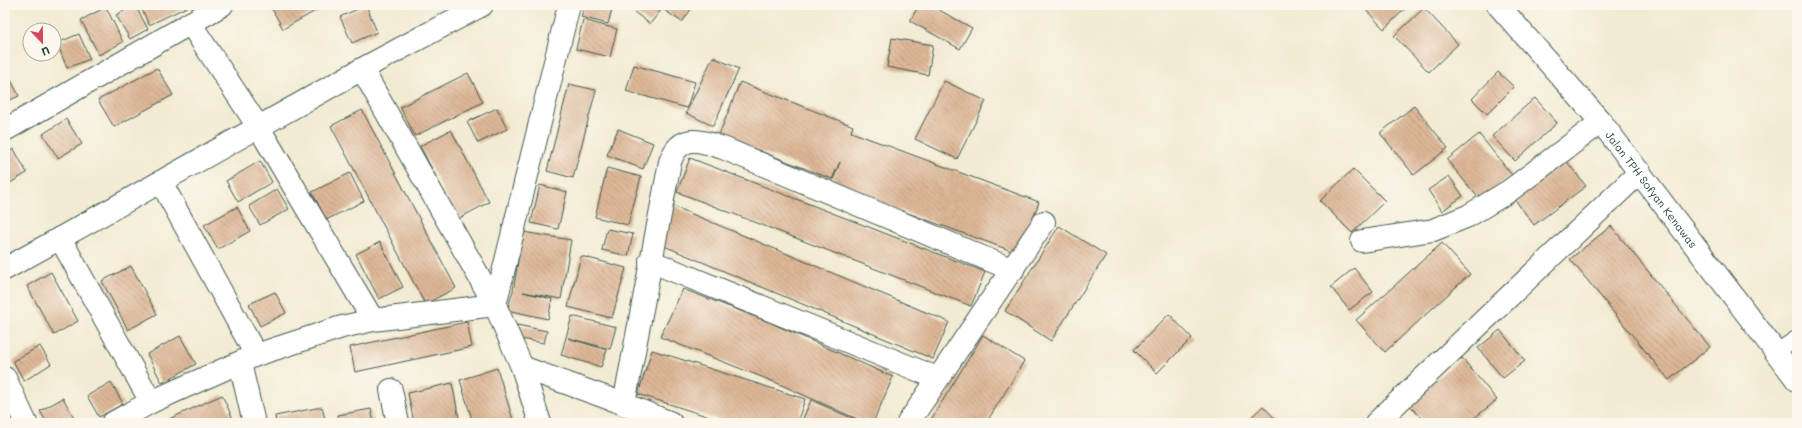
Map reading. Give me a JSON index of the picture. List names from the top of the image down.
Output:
{
  "streets": {
    "street": ["Jalan TPH Sofyan Kenawas"]
  },
  "north": "bottom"
}
